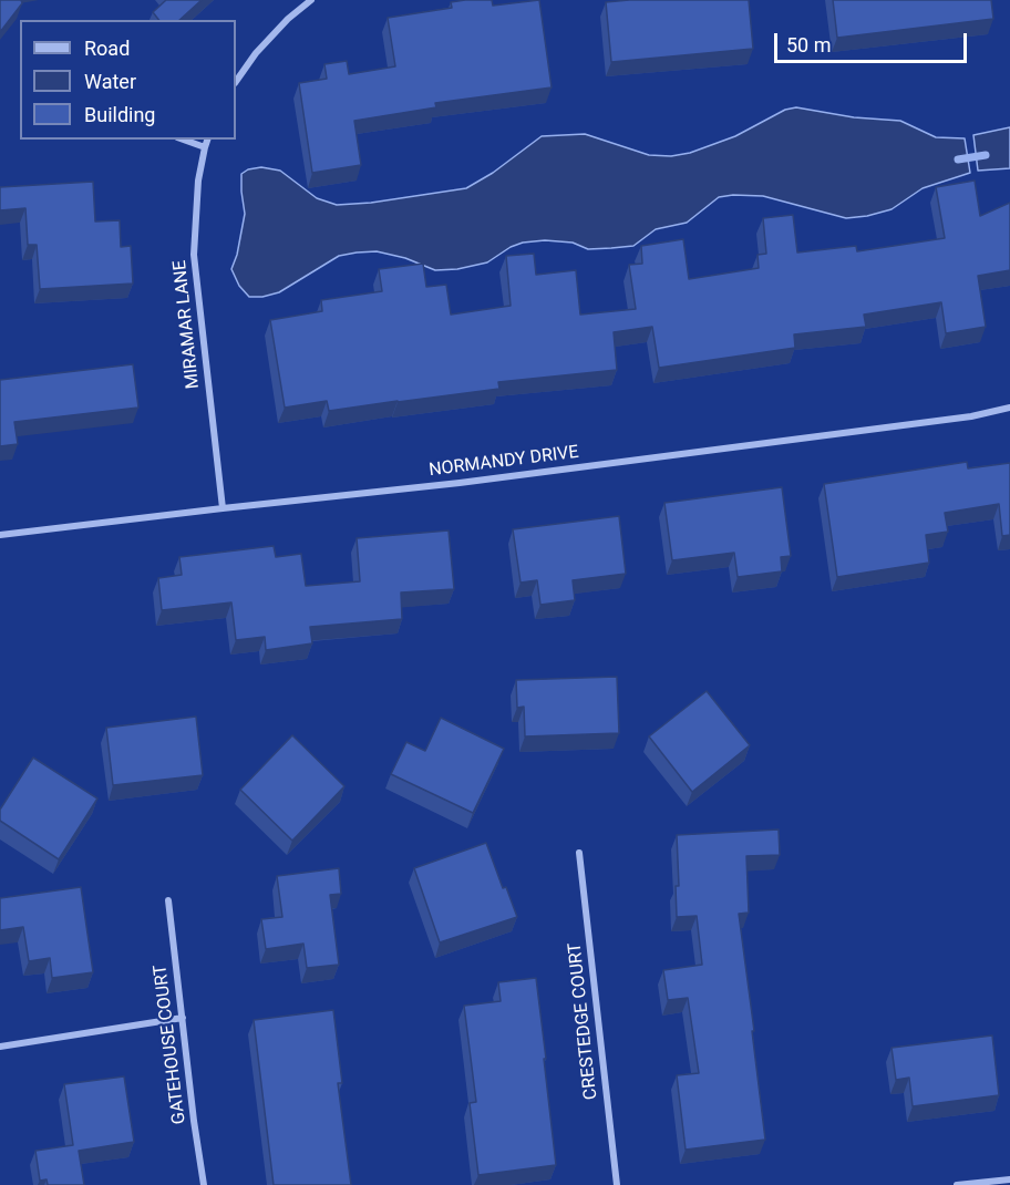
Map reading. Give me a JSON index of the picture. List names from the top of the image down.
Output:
{
  "streets": {
    "street": [
      "MIRAMAR LANE",
      "NORMANDY DRIVE",
      "CRESTEDGE COURT",
      "GATEHOUSE COURT"
    ]
  },
  "crossings": [
    ["MIRAMAR LANE", "NORMANDY DRIVE"]
  ],
  "legend": ["Road", "Water", "Building"],
  "scale_bar": "50 m"
}
